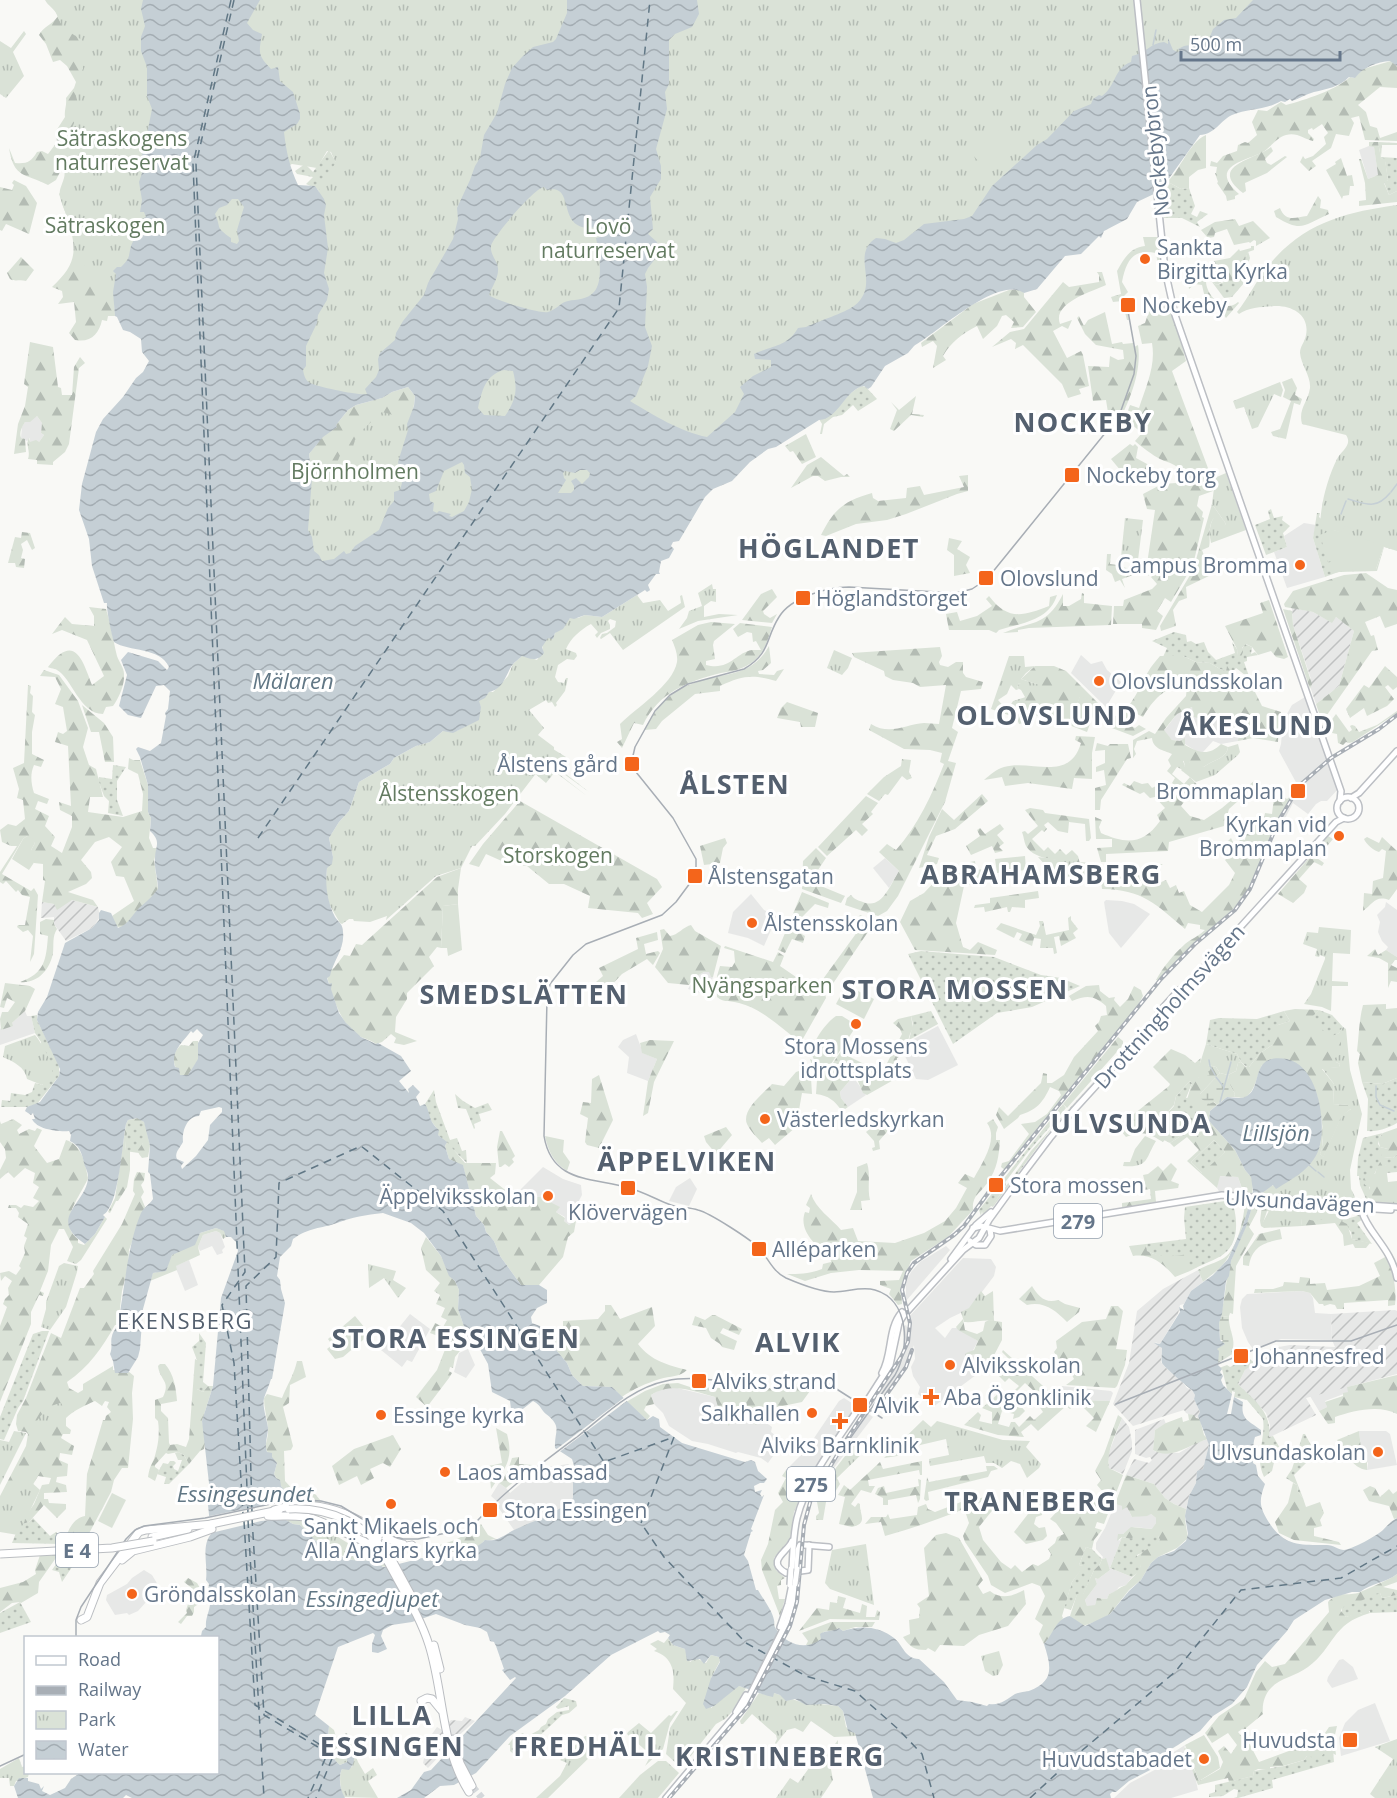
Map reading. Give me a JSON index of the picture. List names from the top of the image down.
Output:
{
  "streets": {
    "highway": ["E 4"],
    "main road": [
      "Nockebybron",
      "Drottningholmsvägen",
      "Ulvsundavägen",
      "279",
      "275"
    ]
  },
  "crossings": [
    ["Drottningholmsvägen", "Ulvsundavägen"],
    ["Drottningholmsvägen", "275"]
  ],
  "districts": [
    "NOCKEBY",
    "HÖGLANDET",
    "OLOVSLUND",
    "ÅKESLUND",
    "ÅLSTEN",
    "ABRAHAMSBERG",
    "STORA MOSSEN",
    "SMEDSLÄTTEN",
    "ULVSUNDA",
    "ÄPPELVIKEN",
    "EKENSBERG",
    "STORA ESSINGEN",
    "ALVIK",
    "TRANEBERG",
    "LILLA ESSINGEN",
    "FREDHÄLL",
    "KRISTINEBERG"
  ],
  "water": [
    "Mälaren",
    "Lillsjön",
    "Essingesundet",
    "Essingedjupet"
  ],
  "parks": [
    "Sätraskogens naturreservat",
    "Sätraskogen",
    "Lovö naturreservat",
    "Björnholmen",
    "Ålstensskogen",
    "Storskogen",
    "Nyängsparken"
  ],
  "places": {
    "other": [
      "Sankta Birgitta Kyrka",
      "Campus Bromma",
      "Olovslundsskolan",
      "Kyrkan vid Brommaplan",
      "Ålstensskolan",
      "Stora Mossens idrottsplats",
      "Västerledskyrkan",
      "Äppelviksskolan",
      "Alviksskolan",
      "Salkhallen",
      "Essinge kyrka",
      "Ulvsundaskolan",
      "Laos ambassad",
      "Sankt Mikaels och Alla Änglars kyrka",
      "Gröndalsskolan",
      "Huvudstabadet"
    ],
    "transit": [
      "Nockeby",
      "Nockeby torg",
      "Olovslund",
      "Höglandstorget",
      "Ålstens gård",
      "Brommaplan",
      "Ålstensgatan",
      "Stora mossen",
      "Klövervägen",
      "Alléparken",
      "Johannesfred",
      "Alviks strand",
      "Alvik",
      "Stora Essingen",
      "Huvudsta"
    ],
    "health": ["Aba Ögonklinik", "Alviks Barnklinik"]
  },
  "legend": [
    "Road",
    "Railway",
    "Park",
    "Water"
  ],
  "scale_bar": "500 m"
}
